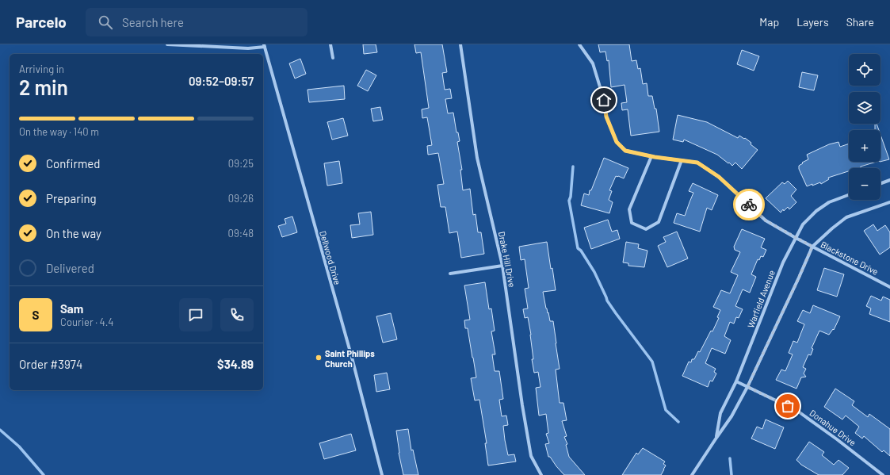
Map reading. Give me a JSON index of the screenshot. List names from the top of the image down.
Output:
{
  "streets": {
    "street": [
      "Dellwood Drive",
      "Blackstone Drive",
      "Drake Hill Drive",
      "Warfield Avenue",
      "Donahue Drive"
    ]
  },
  "crossings": [
    ["Blackstone Drive", "Warfield Avenue"],
    ["Warfield Avenue", "Donahue Drive"]
  ],
  "places": ["Saint Phillips Church"],
  "page": {
    "header": "Parcelo",
    "search": "Search here",
    "nav": ["Map", "Layers", "Share"],
    "map_buttons": ["+", "−"],
    "heading": ["2 min", "Arriving in", "09:52–09:57"],
    "panel": [
      "Sam",
      "Courier · 4.4",
      "Order #3974",
      "$34.89"
    ],
    "bar": "On the way · 140 m",
    "list": [
      ["Confirmed", "09:25"],
      ["Preparing", "09:26"],
      ["On the way", "09:48"],
      "Delivered"
    ],
    "round": "S"
  }
}
